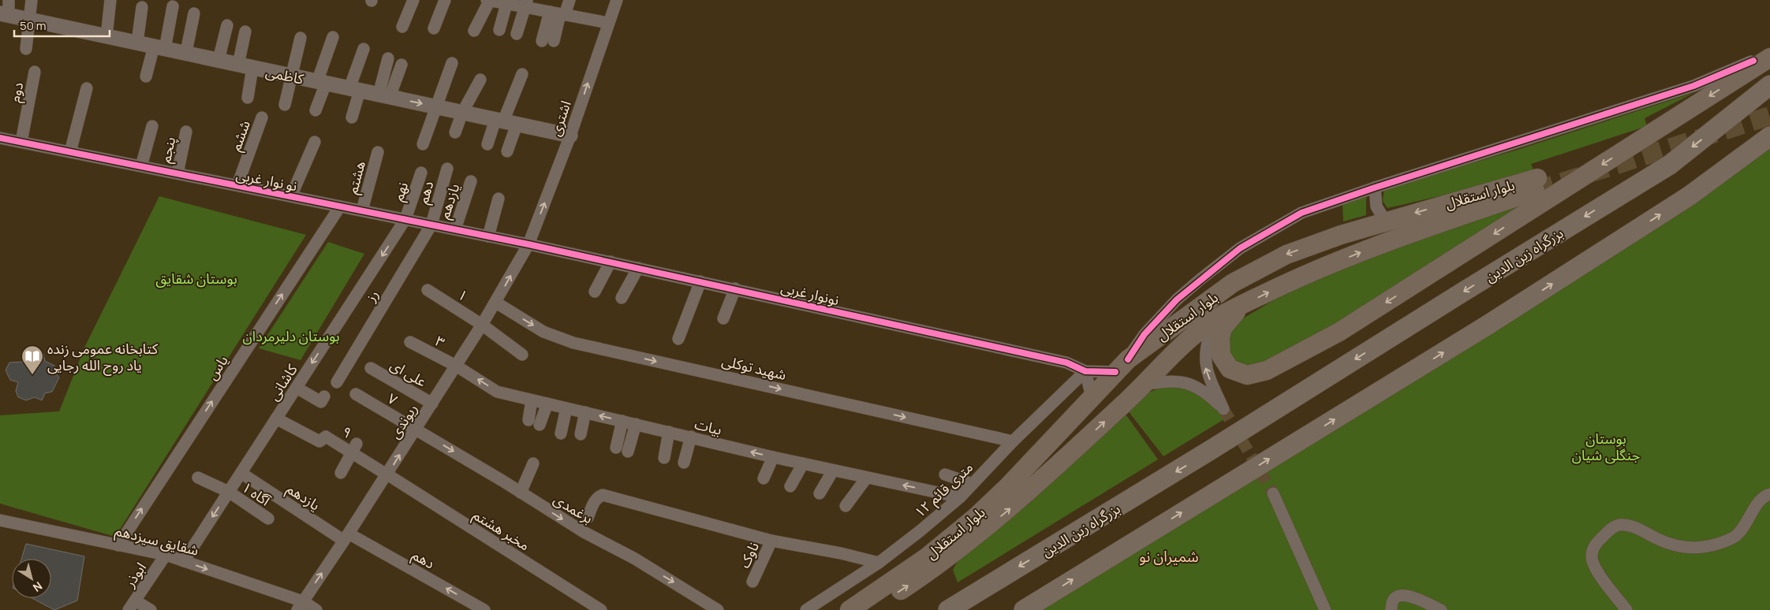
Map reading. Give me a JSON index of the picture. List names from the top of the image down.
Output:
{
  "streets": {
    "highway": ["بزرگراه زین الدین"],
    "main road": ["بلوار استقلال"],
    "street": [
      "کاظمی",
      "دوم",
      "اشتری",
      "ششم",
      "پنجم",
      "هشتم",
      "نو نوار غربی",
      "نهم",
      "دهم",
      "یازدهم",
      "نونوار غربی",
      "۱",
      "رز",
      "۳",
      "یاس",
      "شهید توکلی",
      "علی ای",
      "کاشانی",
      "۷",
      "ریوندی",
      "بیات",
      "۹",
      "۱۲ متری قائم",
      "آگاه ۱",
      "برغمدی",
      "مخبر هشتم",
      "شقایق سیزدهم",
      "ناوک",
      "ابوذر"
    ]
  },
  "crossings": [
    ["کاظمی", "اشتری"],
    ["دوم", "نو نوار غربی"],
    ["اشتری", "نو نوار غربی"],
    ["اشتری", "نونوار غربی"],
    ["اشتری", "ریوندی"],
    ["ششم", "نو نوار غربی"],
    ["پنجم", "نو نوار غربی"],
    ["هشتم", "نو نوار غربی"],
    ["نو نوار غربی", "نهم"],
    ["نو نوار غربی", "دهم"],
    ["نو نوار غربی", "یازدهم"],
    ["نو نوار غربی", "نونوار غربی"],
    ["نو نوار غربی", "رز"],
    ["نو نوار غربی", "یاس"],
    ["نو نوار غربی", "کاشانی"],
    ["نو نوار غربی", "ریوندی"],
    ["نهم", "کاشانی"],
    ["دهم", "یازدهم"],
    ["دهم", "رز"],
    ["دهم", "ریوندی"],
    ["یازدهم", "ریوندی"],
    ["نونوار غربی", "ریوندی"],
    ["نونوار غربی", "۱۲ متری قائم"],
    ["۱", "ریوندی"],
    ["۳", "ریوندی"],
    ["۳", "بیات"],
    ["یاس", "شقایق سیزدهم"],
    ["شهید توکلی", "ریوندی"],
    ["شهید توکلی", "۱۲ متری قائم"],
    ["علی ای", "ریوندی"],
    ["کاشانی", "۹"],
    ["کاشانی", "آگاه ۱"],
    ["کاشانی", "شقایق سیزدهم"],
    ["۷", "ریوندی"],
    ["۷", "برغمدی"],
    ["ریوندی", "بیات"],
    ["ریوندی", "۹"],
    ["ریوندی", "برغمدی"],
    ["ریوندی", "مخبر هشتم"],
    ["ریوندی", "شقایق سیزدهم"],
    ["بیات", "۱۲ متری قائم"],
    ["۹", "مخبر هشتم"],
    ["۱۲ متری قائم", "برغمدی"],
    ["برغمدی", "ناوک"],
    ["شقایق سیزدهم", "ابوذر"]
  ],
  "one_way": [
    "دهم",
    "یاس",
    "شهید توکلی",
    "کاشانی",
    "ریوندی",
    "بیات",
    "برغمدی",
    "شقایق سیزدهم"
  ],
  "districts": ["شمیران نو"],
  "parks": ["بوستان شقایق", "بوستان دلیرمردان", "بوستان جنگلی شیان"],
  "places": {
    "library": ["کتابخانه عمومی زنده یاد روح الله رجایی"]
  },
  "scale_bar": "50 m",
  "north": "bottom right"
}
